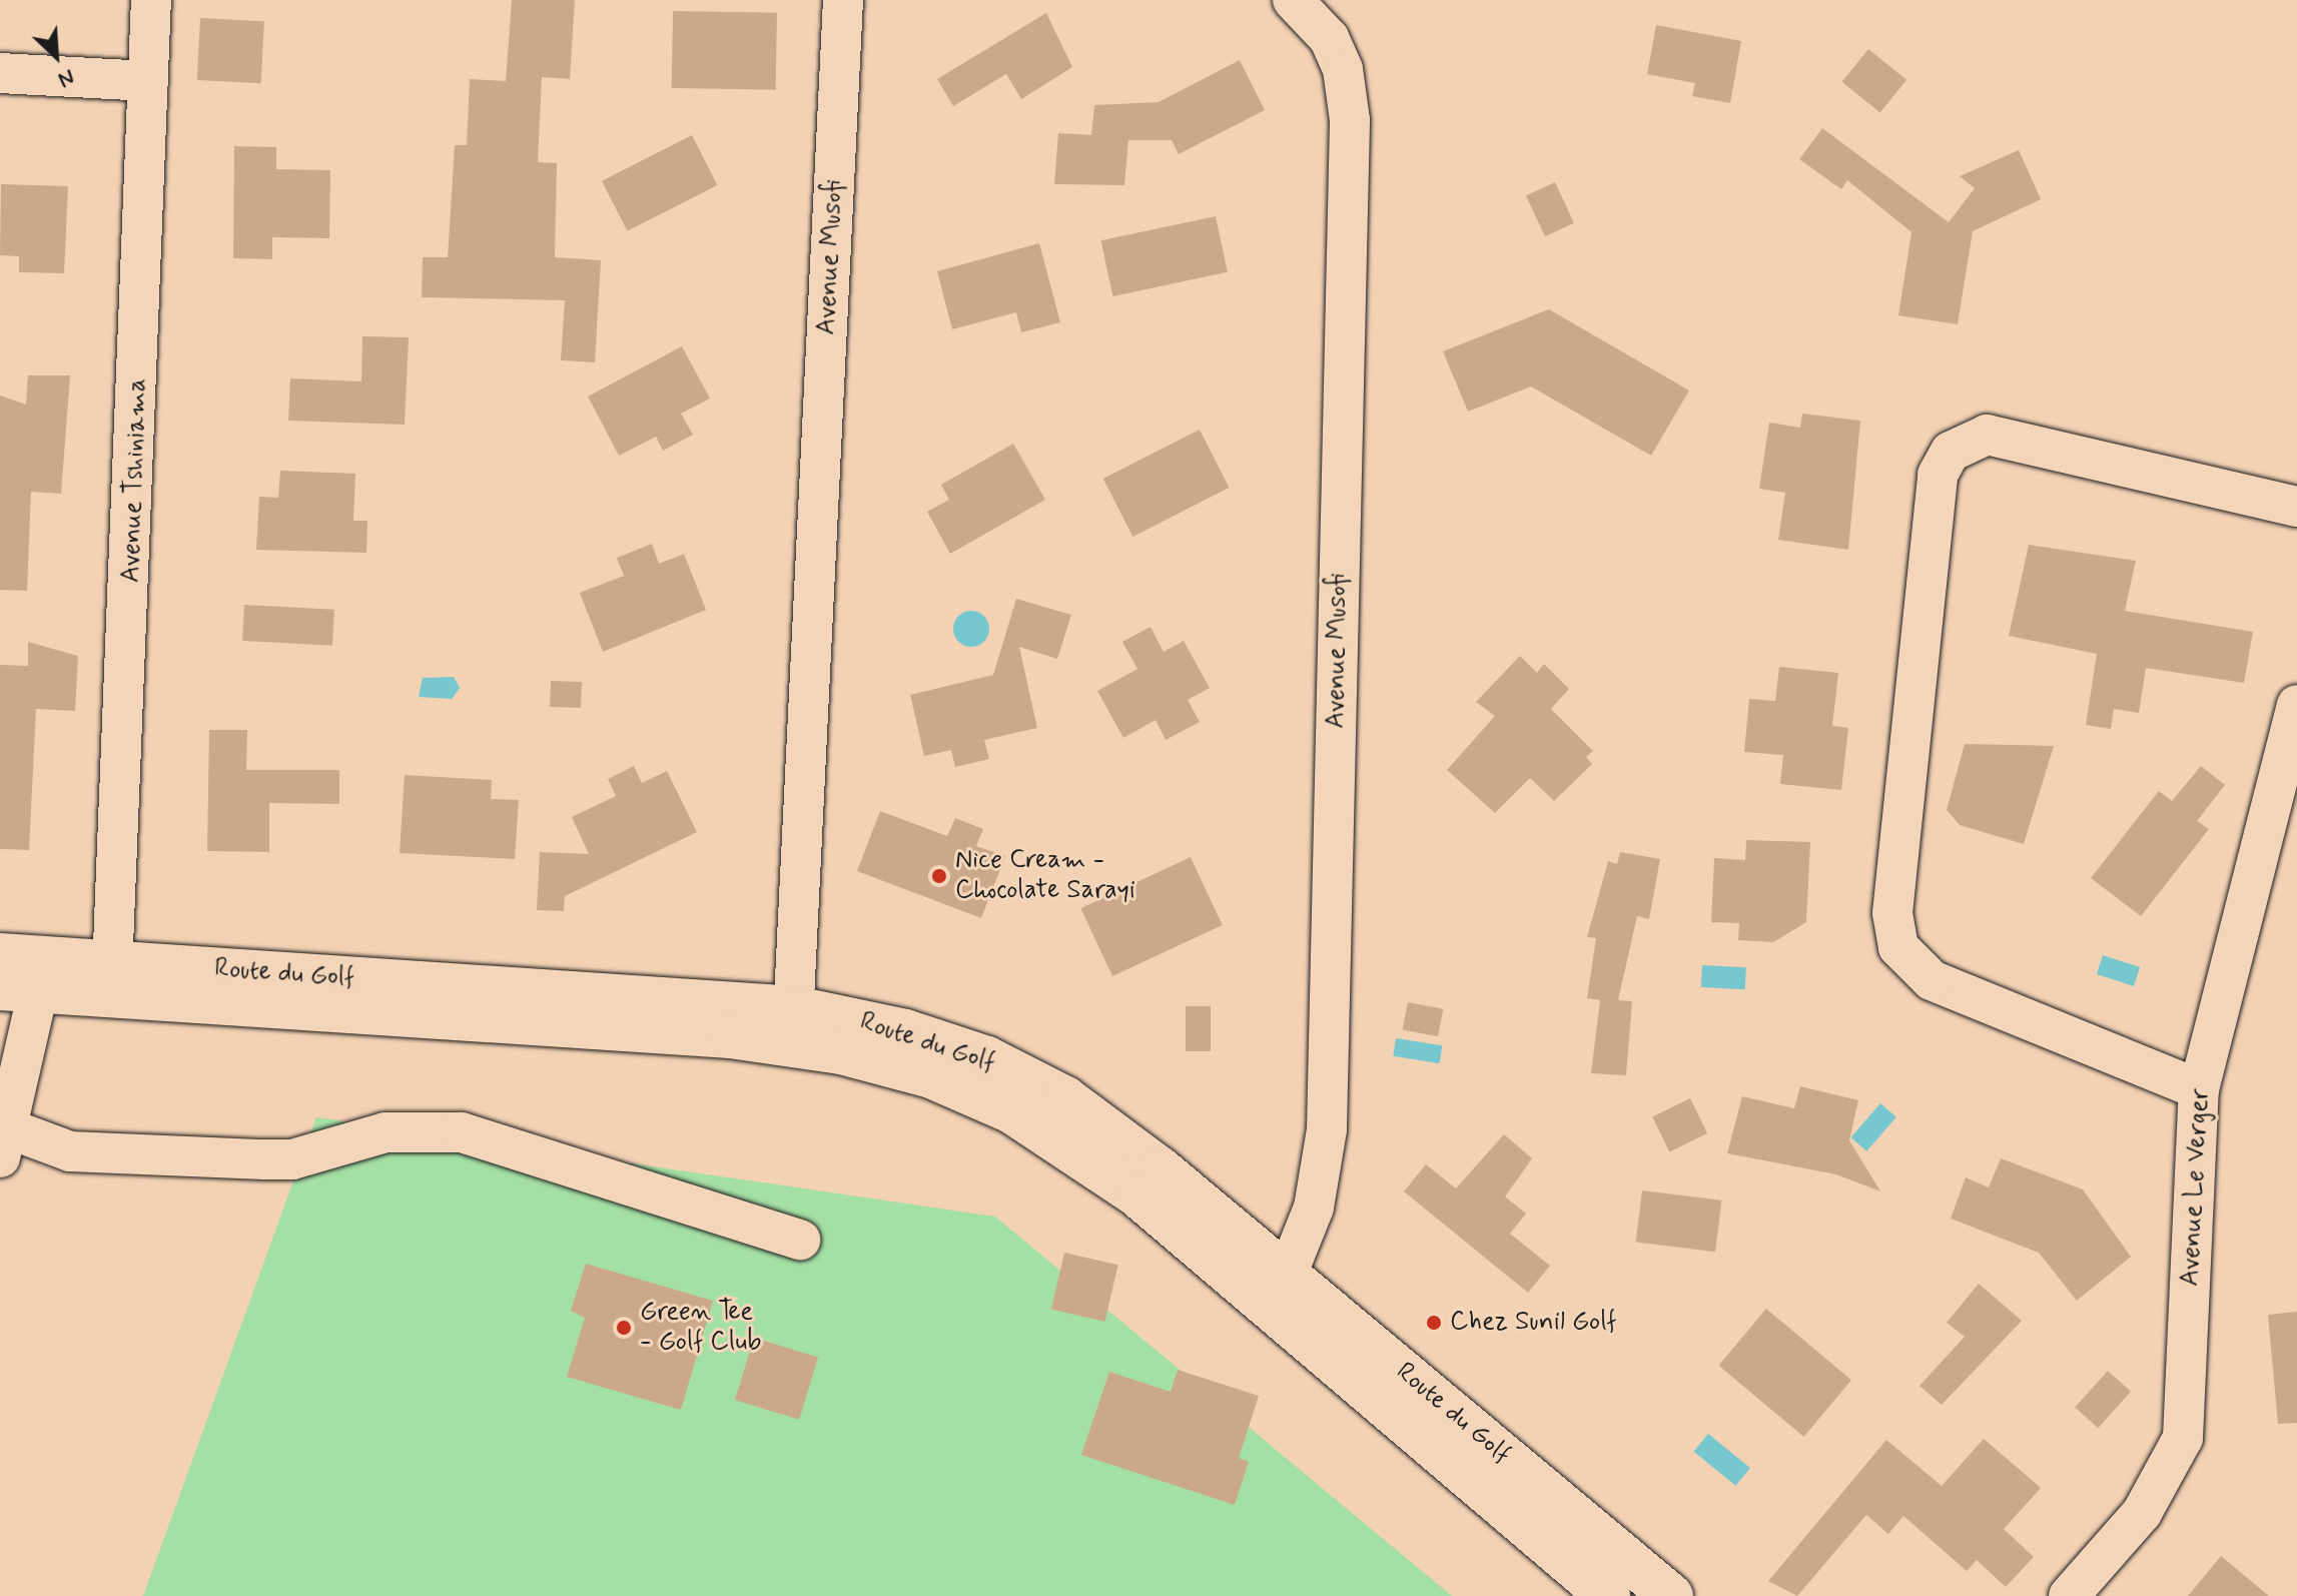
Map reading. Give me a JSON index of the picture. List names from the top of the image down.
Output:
{
  "streets": {
    "main road": ["Route du Golf"],
    "street": ["Avenue Musofi", "Avenue Tshiniama", "Avenue Le Verger"]
  },
  "crossings": [
    ["Avenue Musofi", "Route du Golf"],
    ["Avenue Tshiniama", "Route du Golf"]
  ],
  "places": ["Nice Cream - Chocolate Sarayi", "Chez Sunil Golf", "Green Tee - Golf Club"],
  "north": "bottom right"
}
